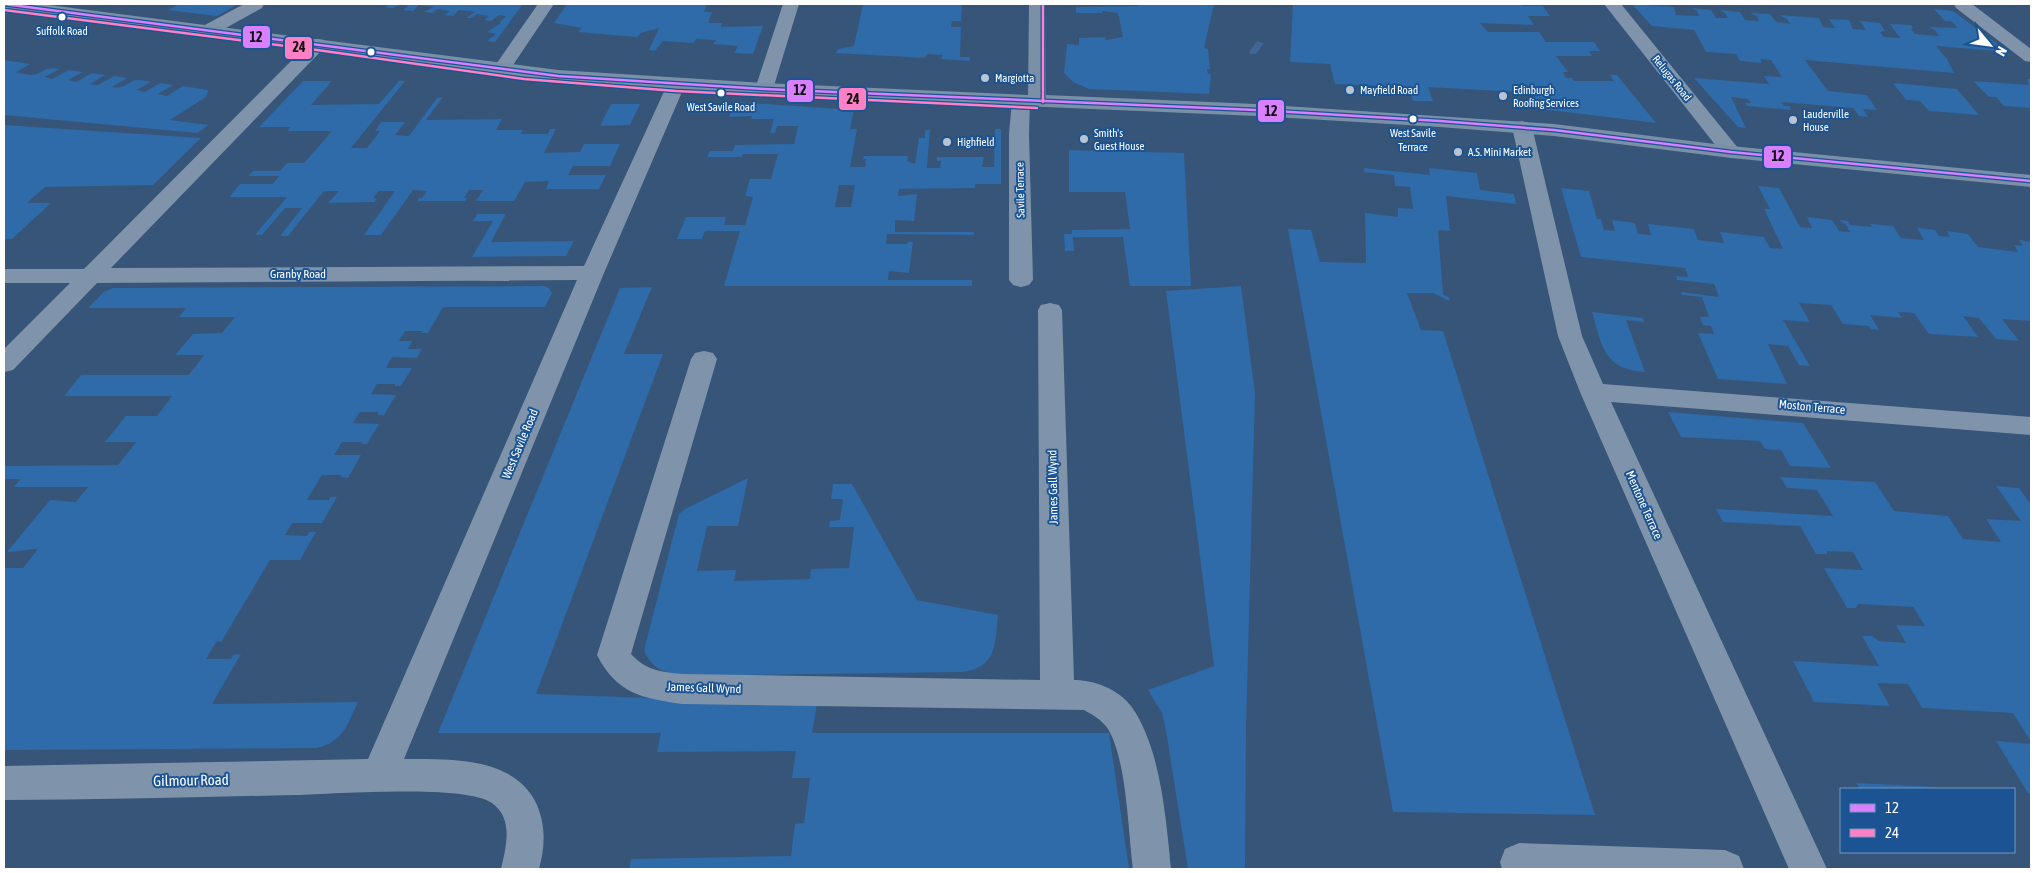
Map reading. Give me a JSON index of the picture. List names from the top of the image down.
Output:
{
  "streets": {
    "street": [
      "Relugas Road",
      "Savile Terrace",
      "Granby Road",
      "Moston Terrace",
      "West Savile Road",
      "James Gall Wynd",
      "Mentone Terrace",
      "Gilmour Road"
    ]
  },
  "crossings": [
    ["Granby Road", "West Savile Road"],
    ["Moston Terrace", "Mentone Terrace"],
    ["West Savile Road", "Gilmour Road"]
  ],
  "places": [
    "Suffolk Road",
    "Margiotta",
    "Mayfield Road",
    "West Savile Road",
    "Edinburgh Roofing Services",
    "West Savile Terrace",
    "Lauderville House",
    "Smith's Guest House",
    "Highfield",
    "A.S. Mini Market"
  ],
  "lines": ["transit line 12", "transit line 24"],
  "legend": ["12", "24"],
  "north": "bottom right"
}
